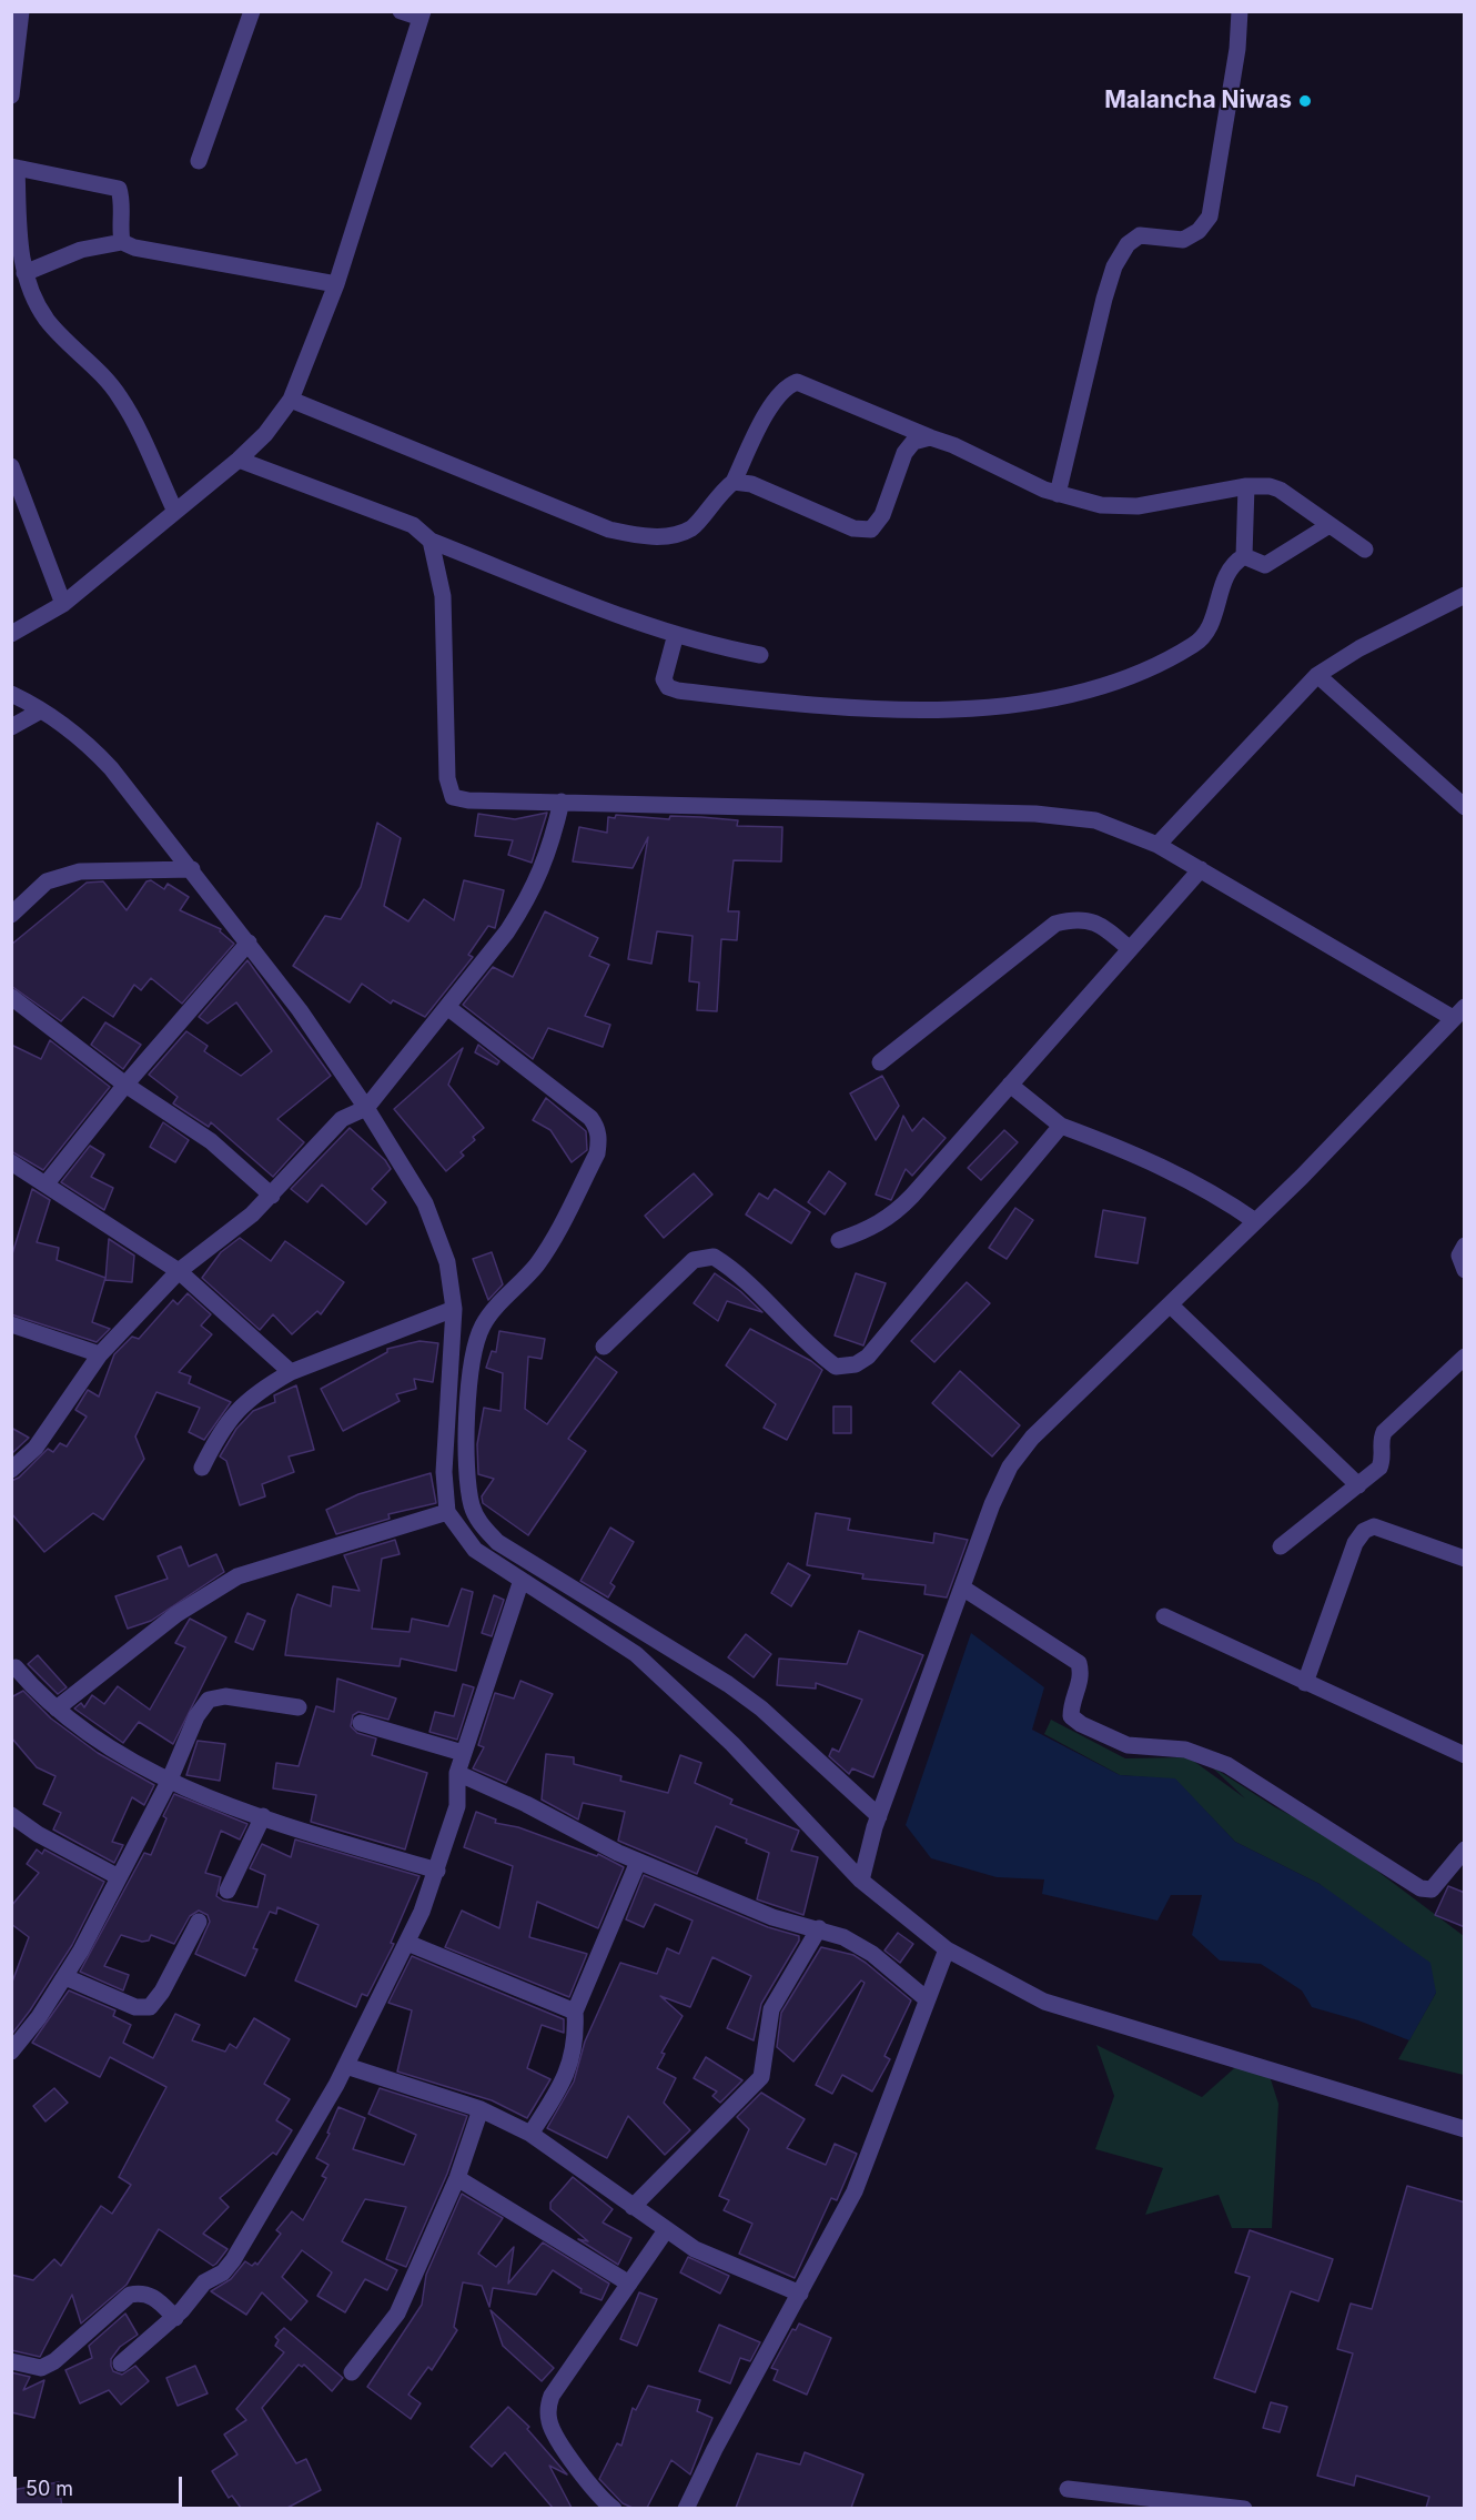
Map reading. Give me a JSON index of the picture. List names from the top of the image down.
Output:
{
  "places": ["Malancha Niwas"],
  "scale_bar": "50 m"
}
